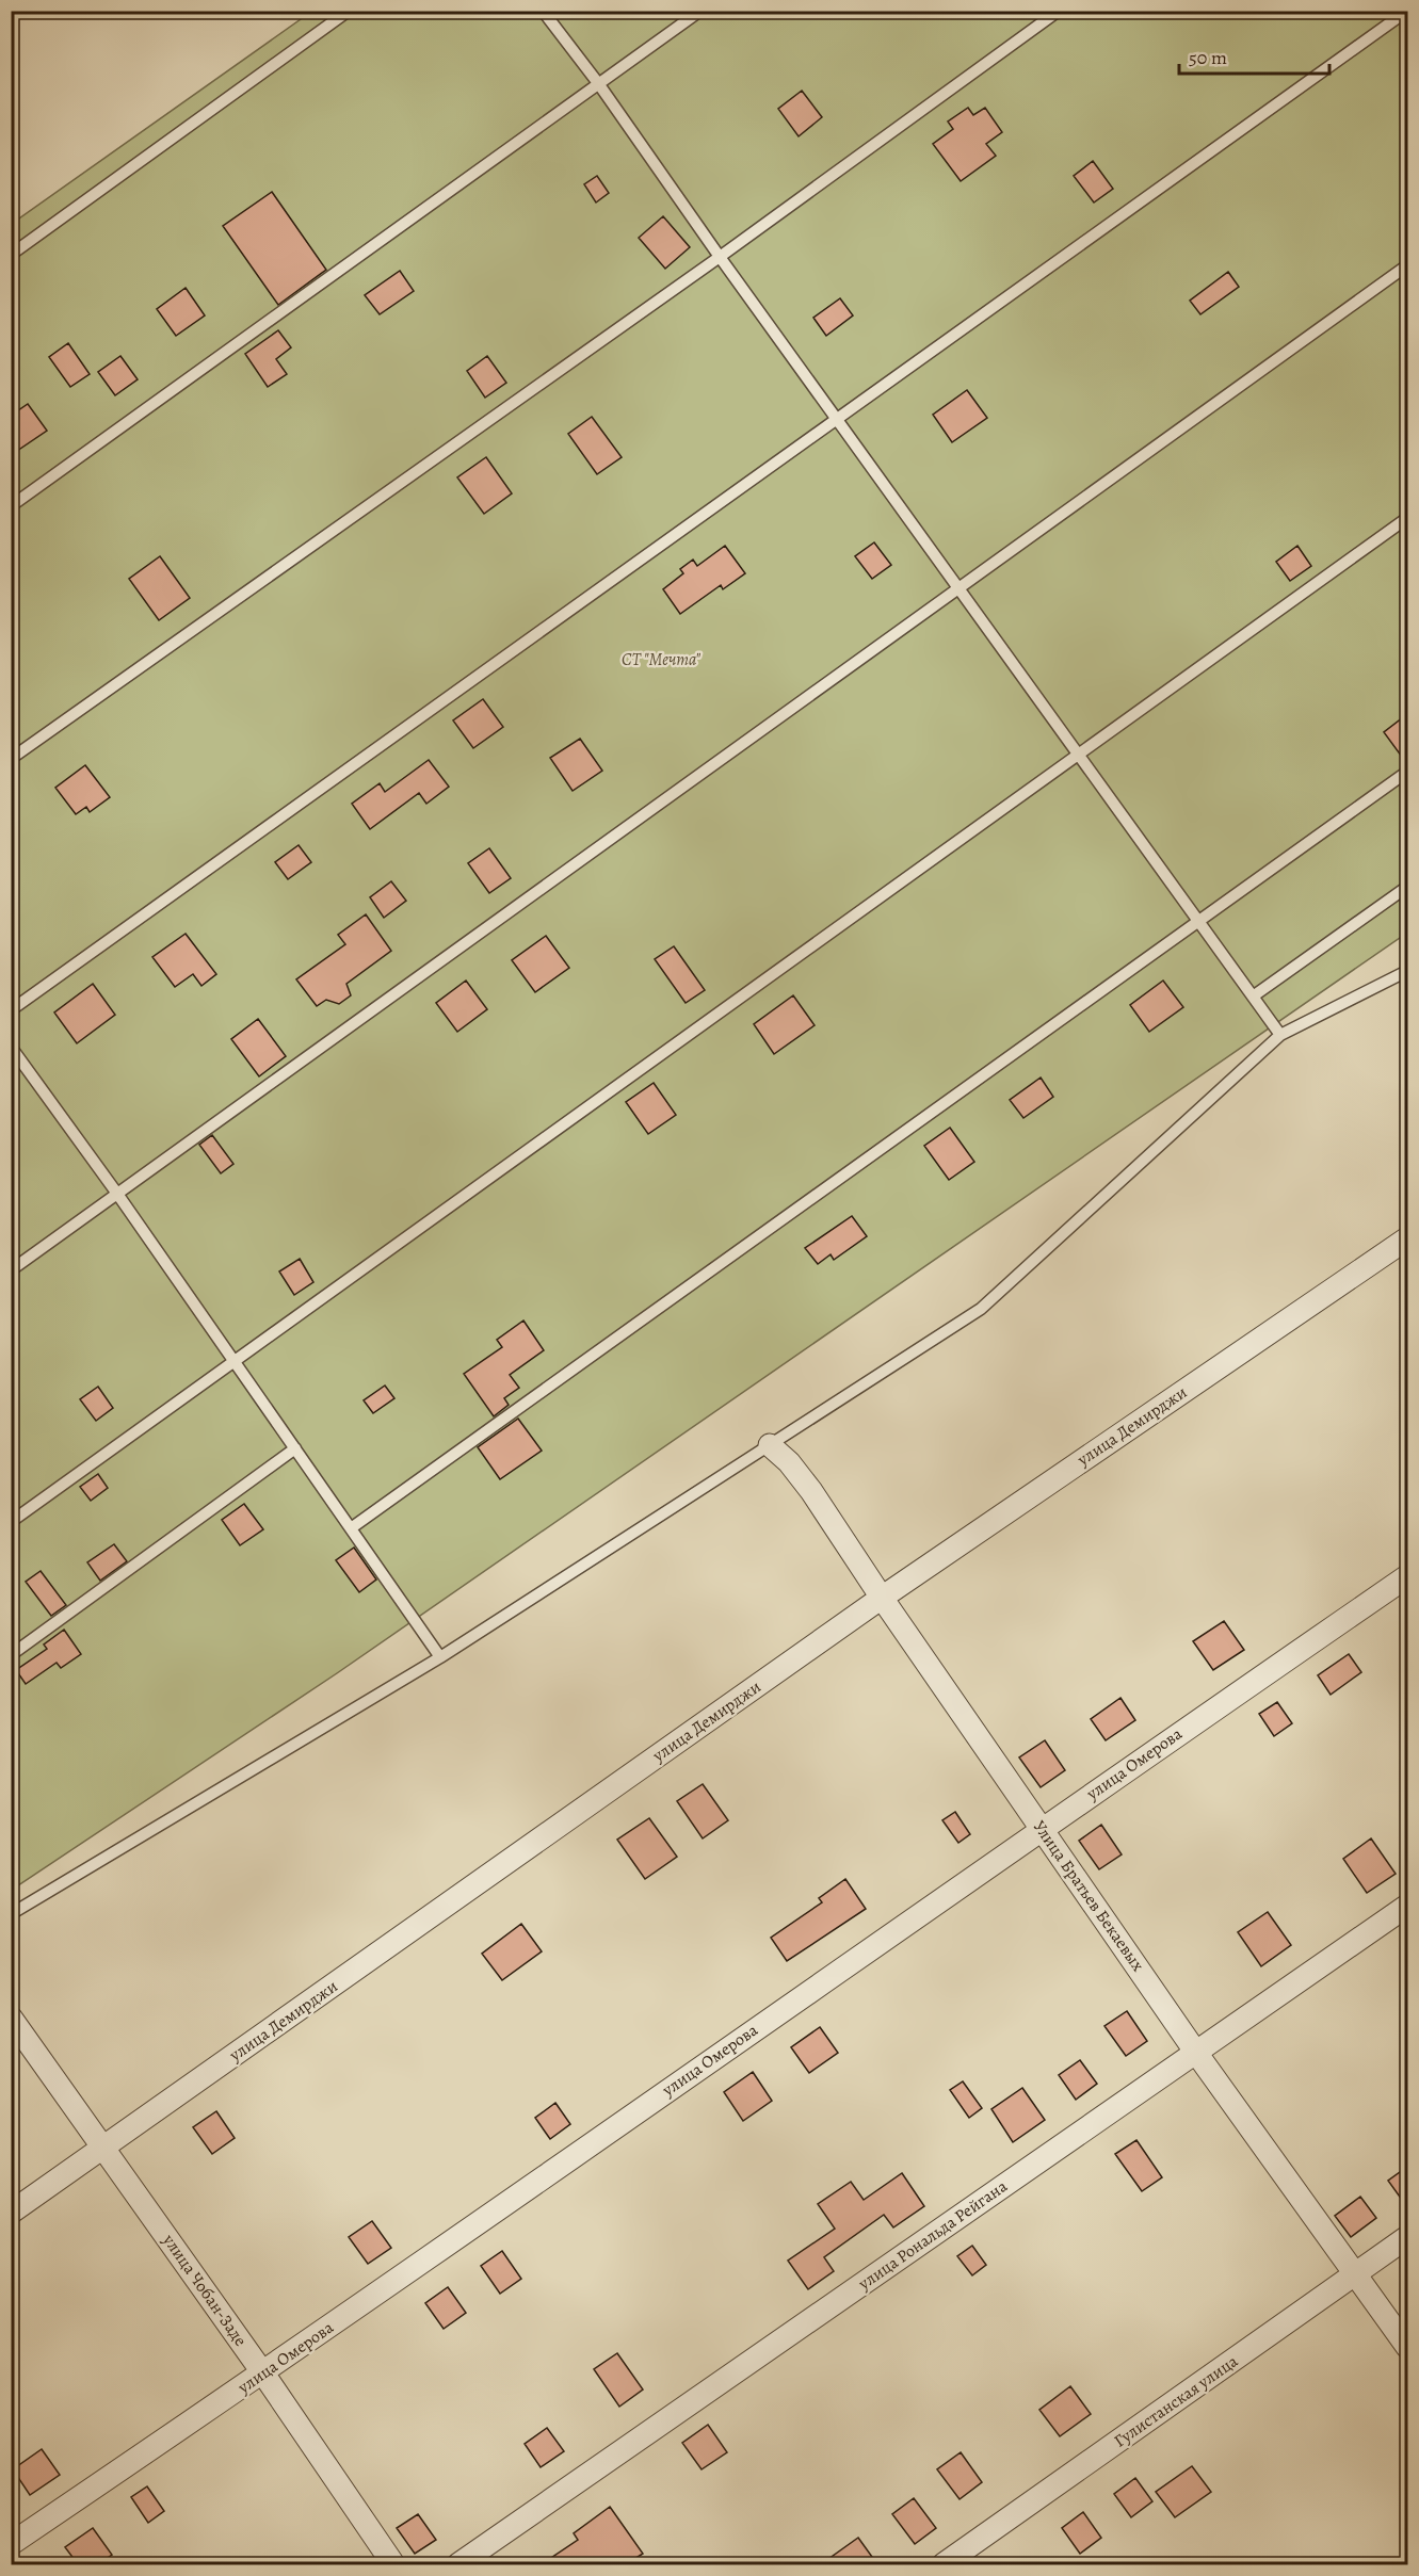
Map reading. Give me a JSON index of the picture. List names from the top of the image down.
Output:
{
  "streets": {
    "street": [
      "улица Демирджи",
      "улица Омерова",
      "Улица Братьев Бекаевых",
      "улица Рональда Рейгана",
      "улица Чобан-Заде",
      "Гулистанская улица"
    ]
  },
  "crossings": [
    ["улица Демирджи", "Улица Братьев Бекаевых"],
    ["улица Демирджи", "улица Чобан-Заде"],
    ["улица Омерова", "Улица Братьев Бекаевых"],
    ["улица Омерова", "улица Чобан-Заде"],
    ["Улица Братьев Бекаевых", "улица Рональда Рейгана"],
    ["Улица Братьев Бекаевых", "Гулистанская улица"]
  ],
  "parks": ["СТ \"Мечта\""],
  "scale_bar": "50 m"
}
